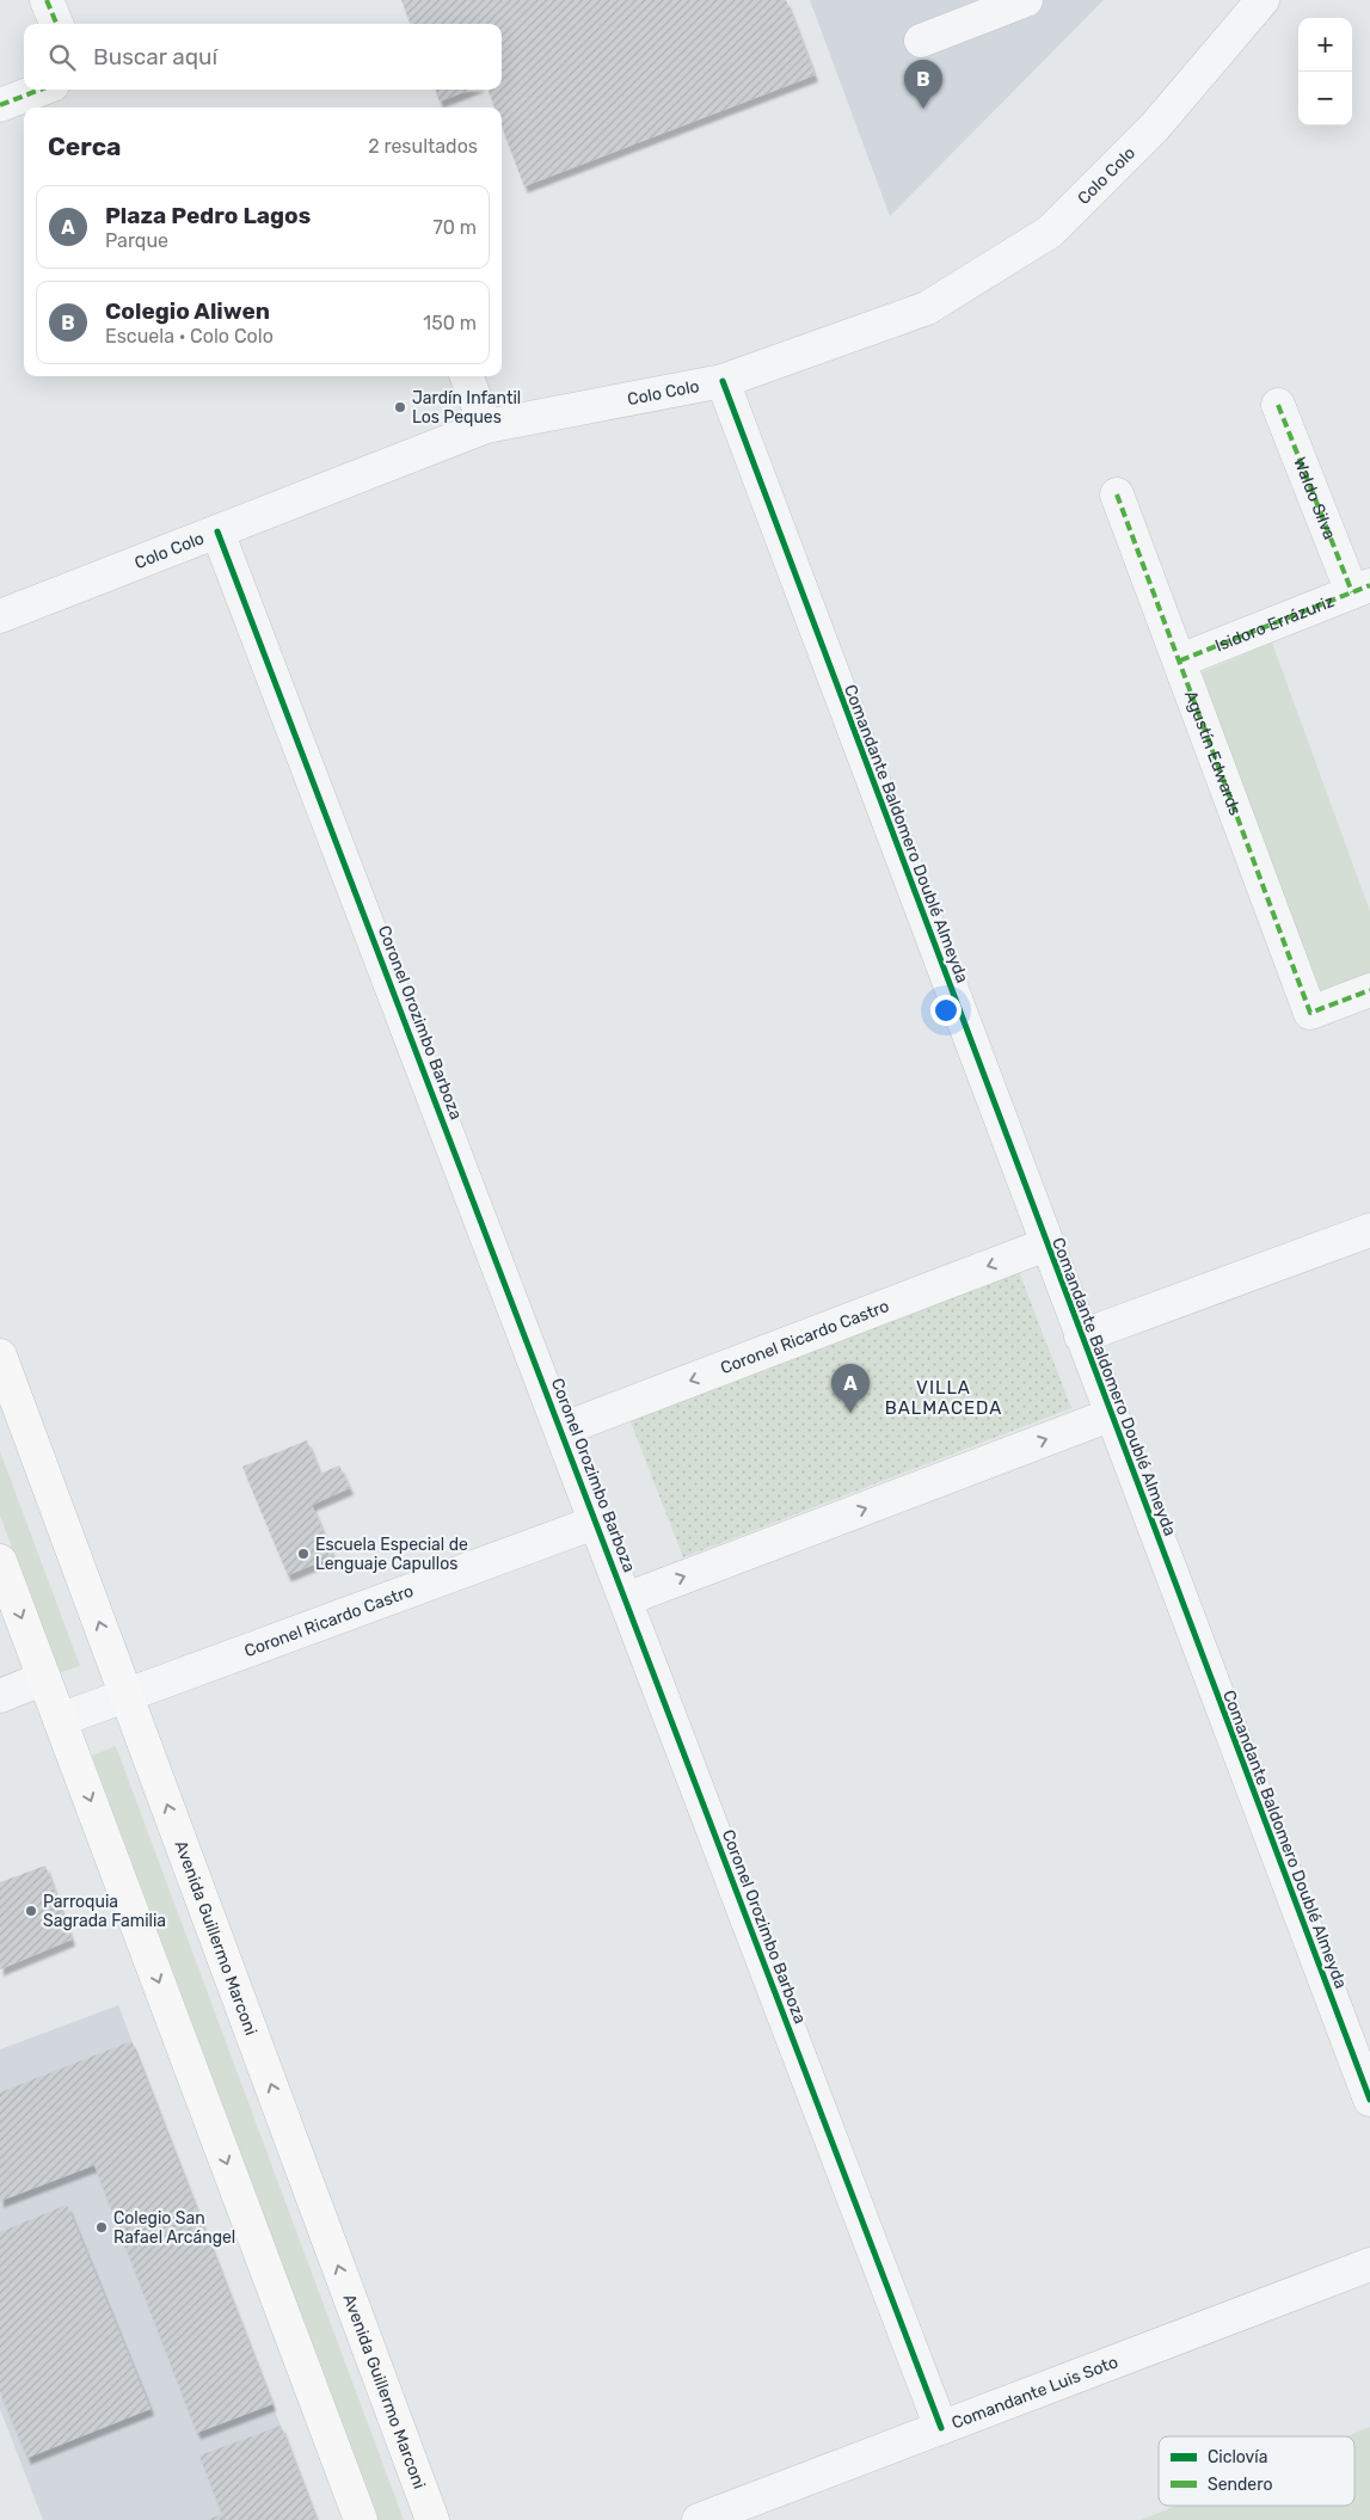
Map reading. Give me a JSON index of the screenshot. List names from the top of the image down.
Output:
{
  "streets": {
    "main road": ["Avenida Guillermo Marconi"],
    "street": [
      "Colo Colo",
      "Waldo Silva",
      "Isidoro Errázuriz",
      "Agustín Edwards",
      "Comandante Baldomero Doublé Almeyda",
      "Coronel Orozimbo Barboza",
      "Coronel Ricardo Castro",
      "Comandante Luis Soto"
    ]
  },
  "crossings": [
    ["Colo Colo", "Comandante Baldomero Doublé Almeyda"],
    ["Colo Colo", "Coronel Orozimbo Barboza"],
    ["Waldo Silva", "Isidoro Errázuriz"],
    ["Isidoro Errázuriz", "Agustín Edwards"],
    ["Comandante Baldomero Doublé Almeyda", "Coronel Ricardo Castro"],
    ["Coronel Orozimbo Barboza", "Coronel Ricardo Castro"],
    ["Coronel Orozimbo Barboza", "Comandante Luis Soto"],
    ["Coronel Ricardo Castro", "Avenida Guillermo Marconi"]
  ],
  "districts": ["VILLA BALMACEDA"],
  "places": [
    "Jardín Infantil Los Peques",
    "Escuela Especial de Lenguaje Capullos",
    "Parroquia Sagrada Familia",
    "Colegio San Rafael Arcángel"
  ],
  "legend": ["Ciclovía", "Sendero"],
  "page": {
    "map_buttons": ["+", "−"],
    "search": "Buscar aquí",
    "pins": ["B", "A"],
    "heading": ["Cerca", "2 resultados"],
    "list": [
      {
        "mark": "A",
        "name": "Plaza Pedro Lagos",
        "note": "Parque",
        "value": "70 m"
      },
      {
        "mark": "B",
        "name": "Colegio Aliwen",
        "note": "Escuela · Colo Colo",
        "value": "150 m"
      }
    ]
  }
}
